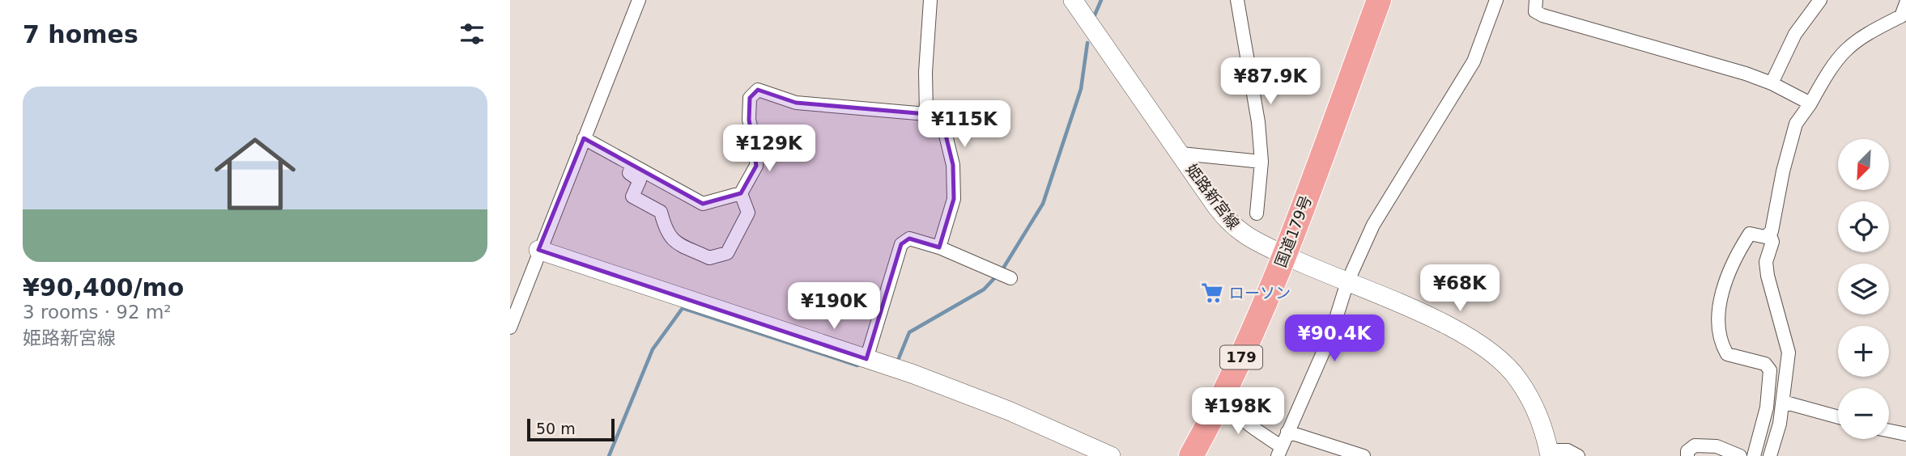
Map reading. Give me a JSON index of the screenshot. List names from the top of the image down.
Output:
{
  "streets": {
    "highway": ["国道179号", "179"],
    "main road": ["姫路新宮線"]
  },
  "crossings": [
    ["姫路新宮線", "国道179号"]
  ],
  "places": {
    "supermarket": ["ローソン"]
  },
  "scale_bar": "50 m",
  "north": "bottom left",
  "page": {
    "heading": "7 homes",
    "price": [
      "¥87.9K",
      "¥115K",
      "¥129K",
      "¥68K",
      "¥190K",
      "¥90.4K",
      "¥198K"
    ],
    "list": [
      {
        "name": "¥90,400/mo",
        "note": "3 rooms · 92 m² · 姫路新宮線"
      }
    ],
    "map_buttons": ["+", "−"],
    "scale": "50 m"
  }
}
